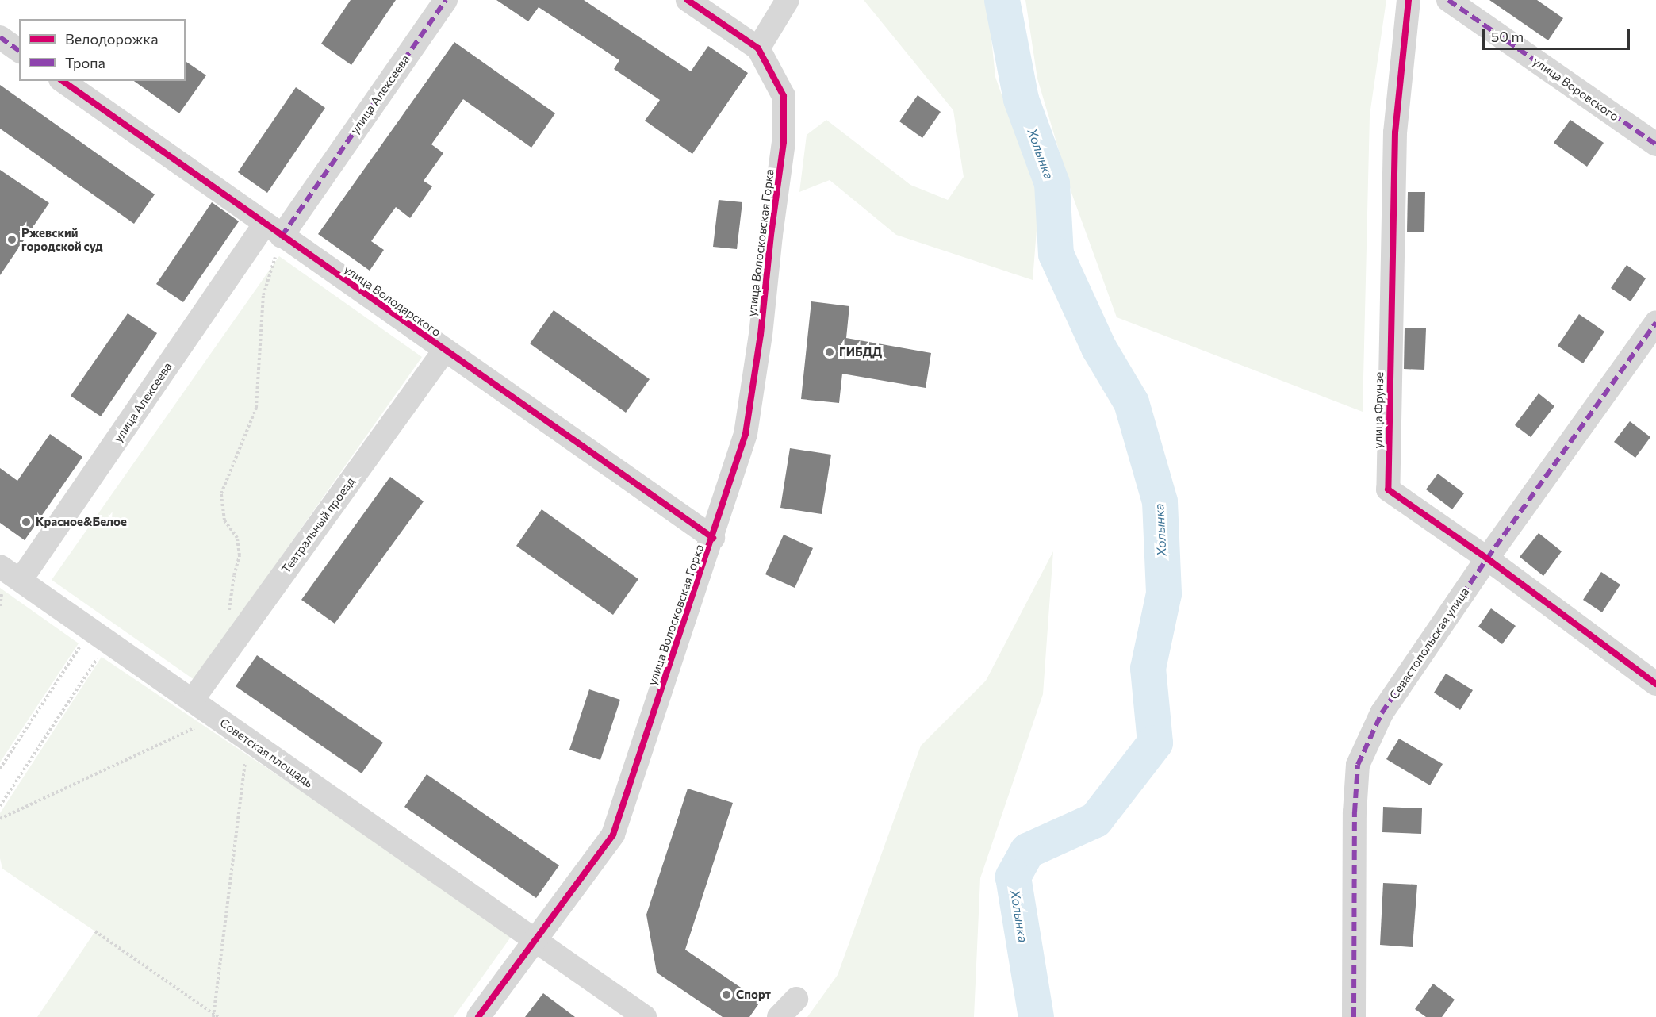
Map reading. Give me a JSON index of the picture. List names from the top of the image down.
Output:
{
  "streets": {
    "street": [
      "улица Воровского",
      "улица Алексеева",
      "улица Волосковская Горка",
      "улица Володарского",
      "улица Фрунзе",
      "Театральный проезд",
      "Севастопольская улица",
      "Советская площадь"
    ]
  },
  "crossings": [
    ["улица Алексеева", "улица Володарского"],
    ["улица Алексеева", "Советская площадь"],
    ["улица Волосковская Горка", "улица Володарского"],
    ["улица Волосковская Горка", "Советская площадь"],
    ["улица Володарского", "Театральный проезд"],
    ["улица Фрунзе", "Севастопольская улица"],
    ["Театральный проезд", "Советская площадь"]
  ],
  "water": ["Холынка"],
  "places": [
    "Ржевский городской суд",
    "ГИБДД",
    "Красное&Белое",
    "Спорт"
  ],
  "legend": ["Велодорожка", "Тропа"],
  "scale_bar": "50 m"
}
